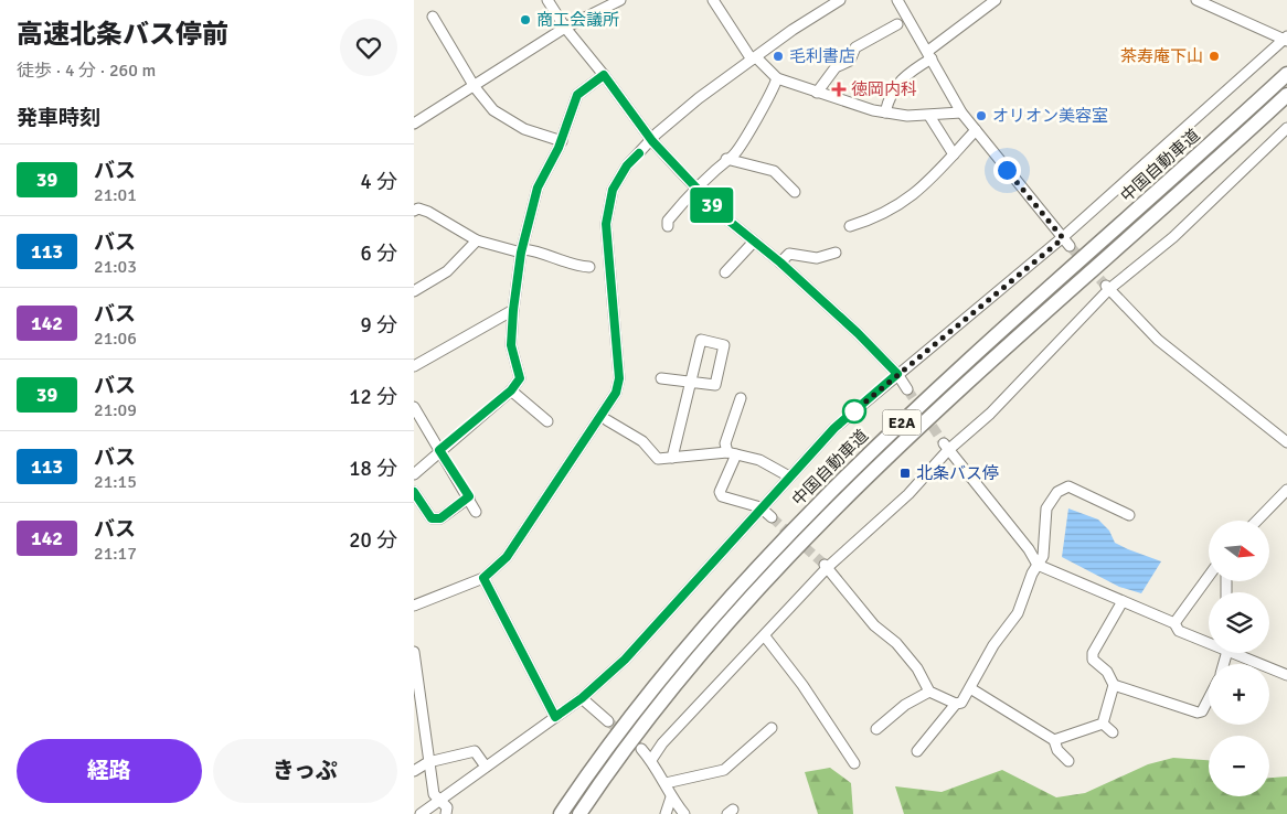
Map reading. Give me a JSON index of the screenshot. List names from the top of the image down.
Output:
{
  "streets": {
    "highway": ["中国自動車道", "E2A"]
  },
  "places": {
    "other": [
      "商工会議所",
      "毛利書店",
      "茶寿庵下山",
      "オリオン美容室"
    ],
    "health": ["徳岡内科"],
    "transit": ["北条バス停"]
  },
  "lines": ["bus line 39"],
  "north": "right",
  "page": {
    "heading": [
      ["高速北条バス停前", "徒歩 · 4 分 · 260 m"],
      "発車時刻"
    ],
    "on_map": "39",
    "list": [
      {
        "mark": "39",
        "name": "バス",
        "note": "21:01",
        "value": "4 分"
      },
      {
        "mark": "113",
        "name": "バス",
        "note": "21:03",
        "value": "6 分"
      },
      {
        "mark": "142",
        "name": "バス",
        "note": "21:06",
        "value": "9 分"
      },
      {
        "mark": "39",
        "name": "バス",
        "note": "21:09",
        "value": "12 分"
      },
      {
        "mark": "113",
        "name": "バス",
        "note": "21:15",
        "value": "18 分"
      },
      {
        "mark": "142",
        "name": "バス",
        "note": "21:17",
        "value": "20 分"
      }
    ],
    "map_buttons": ["+", "−"],
    "buttons": ["経路", "きっぷ"]
  }
}
